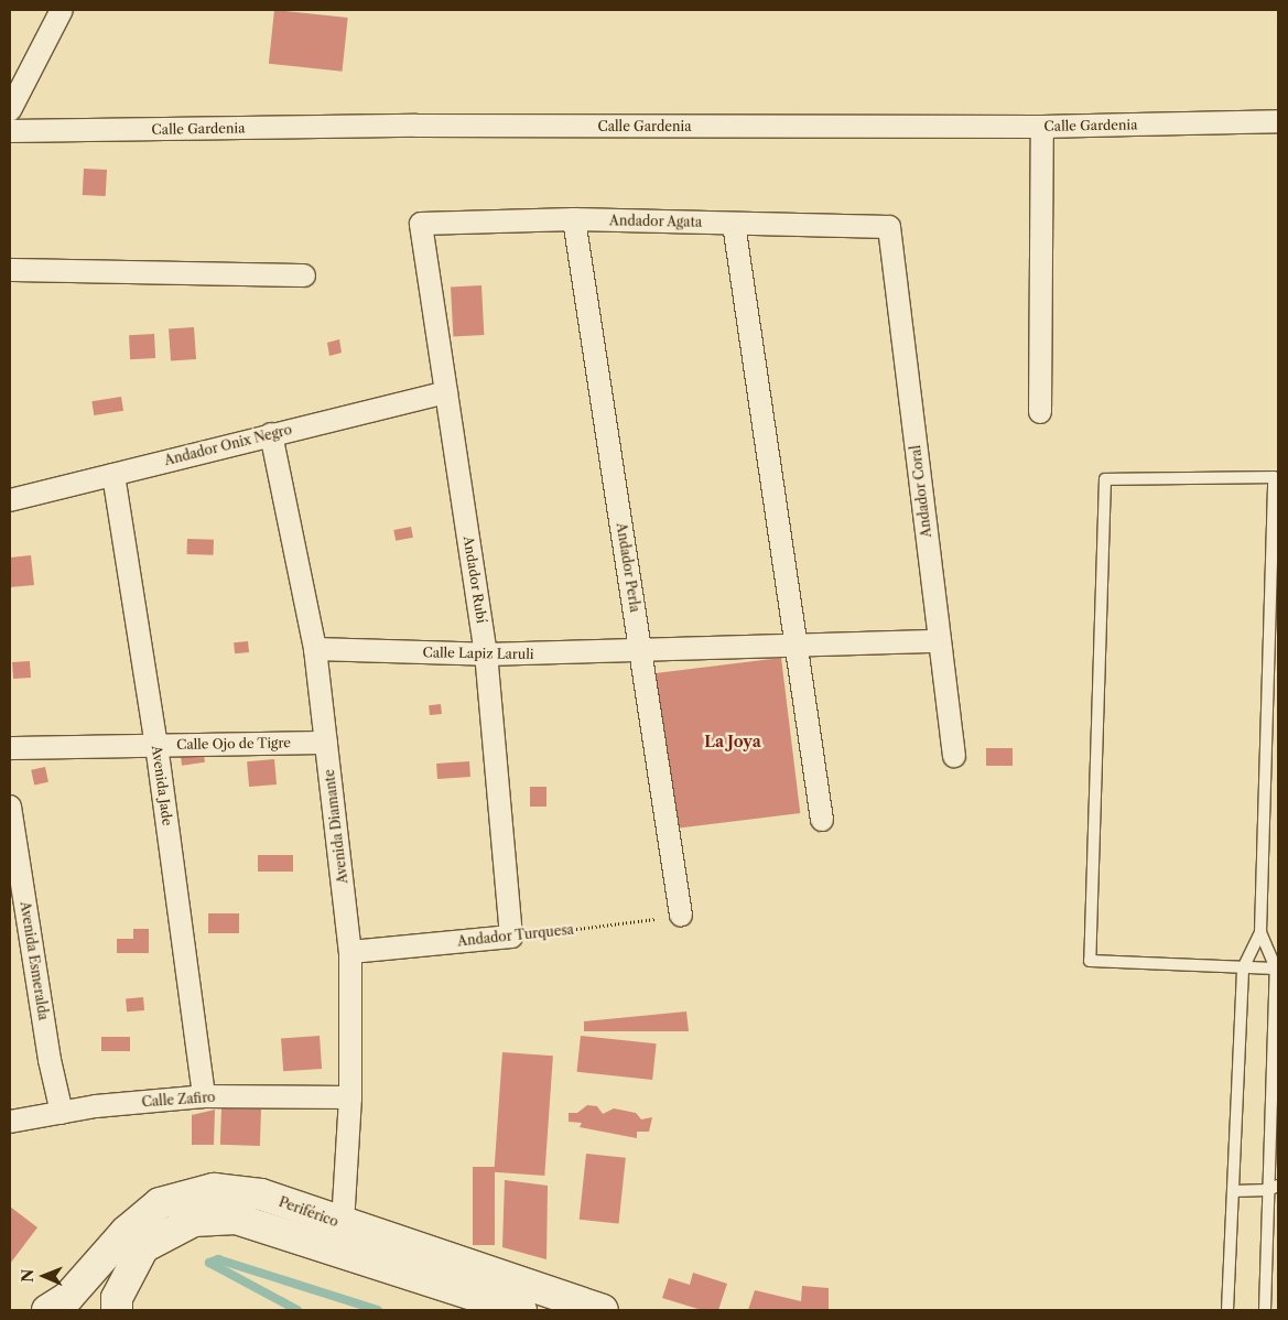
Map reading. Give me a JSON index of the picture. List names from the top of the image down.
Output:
{
  "streets": {
    "main road": ["Periférico"],
    "street": [
      "Calle Gardenia",
      "Andador Agata",
      "Andador Onix Negro",
      "Andador Coral",
      "Andador Perla",
      "Andador Rubí",
      "Calle Lapiz Laruli",
      "Calle Ojo de Tigre",
      "Avenida Jade",
      "Avenida Diamante",
      "Andador Turquesa",
      "Avenida Esmeralda",
      "Calle Zafiro"
    ]
  },
  "crossings": [
    ["Andador Agata", "Andador Coral"],
    ["Andador Agata", "Andador Perla"],
    ["Andador Agata", "Andador Rubí"],
    ["Andador Onix Negro", "Andador Rubí"],
    ["Andador Onix Negro", "Avenida Jade"],
    ["Andador Onix Negro", "Avenida Diamante"],
    ["Andador Coral", "Calle Lapiz Laruli"],
    ["Andador Perla", "Calle Lapiz Laruli"],
    ["Andador Perla", "Andador Turquesa"],
    ["Andador Rubí", "Calle Lapiz Laruli"],
    ["Andador Rubí", "Andador Turquesa"],
    ["Calle Lapiz Laruli", "Avenida Diamante"],
    ["Calle Ojo de Tigre", "Avenida Jade"],
    ["Calle Ojo de Tigre", "Avenida Diamante"],
    ["Avenida Jade", "Calle Zafiro"],
    ["Avenida Diamante", "Andador Turquesa"],
    ["Avenida Diamante", "Calle Zafiro"],
    ["Avenida Diamante", "Periférico"],
    ["Avenida Esmeralda", "Calle Zafiro"]
  ],
  "districts": ["La Joya"],
  "north": "left"
}
